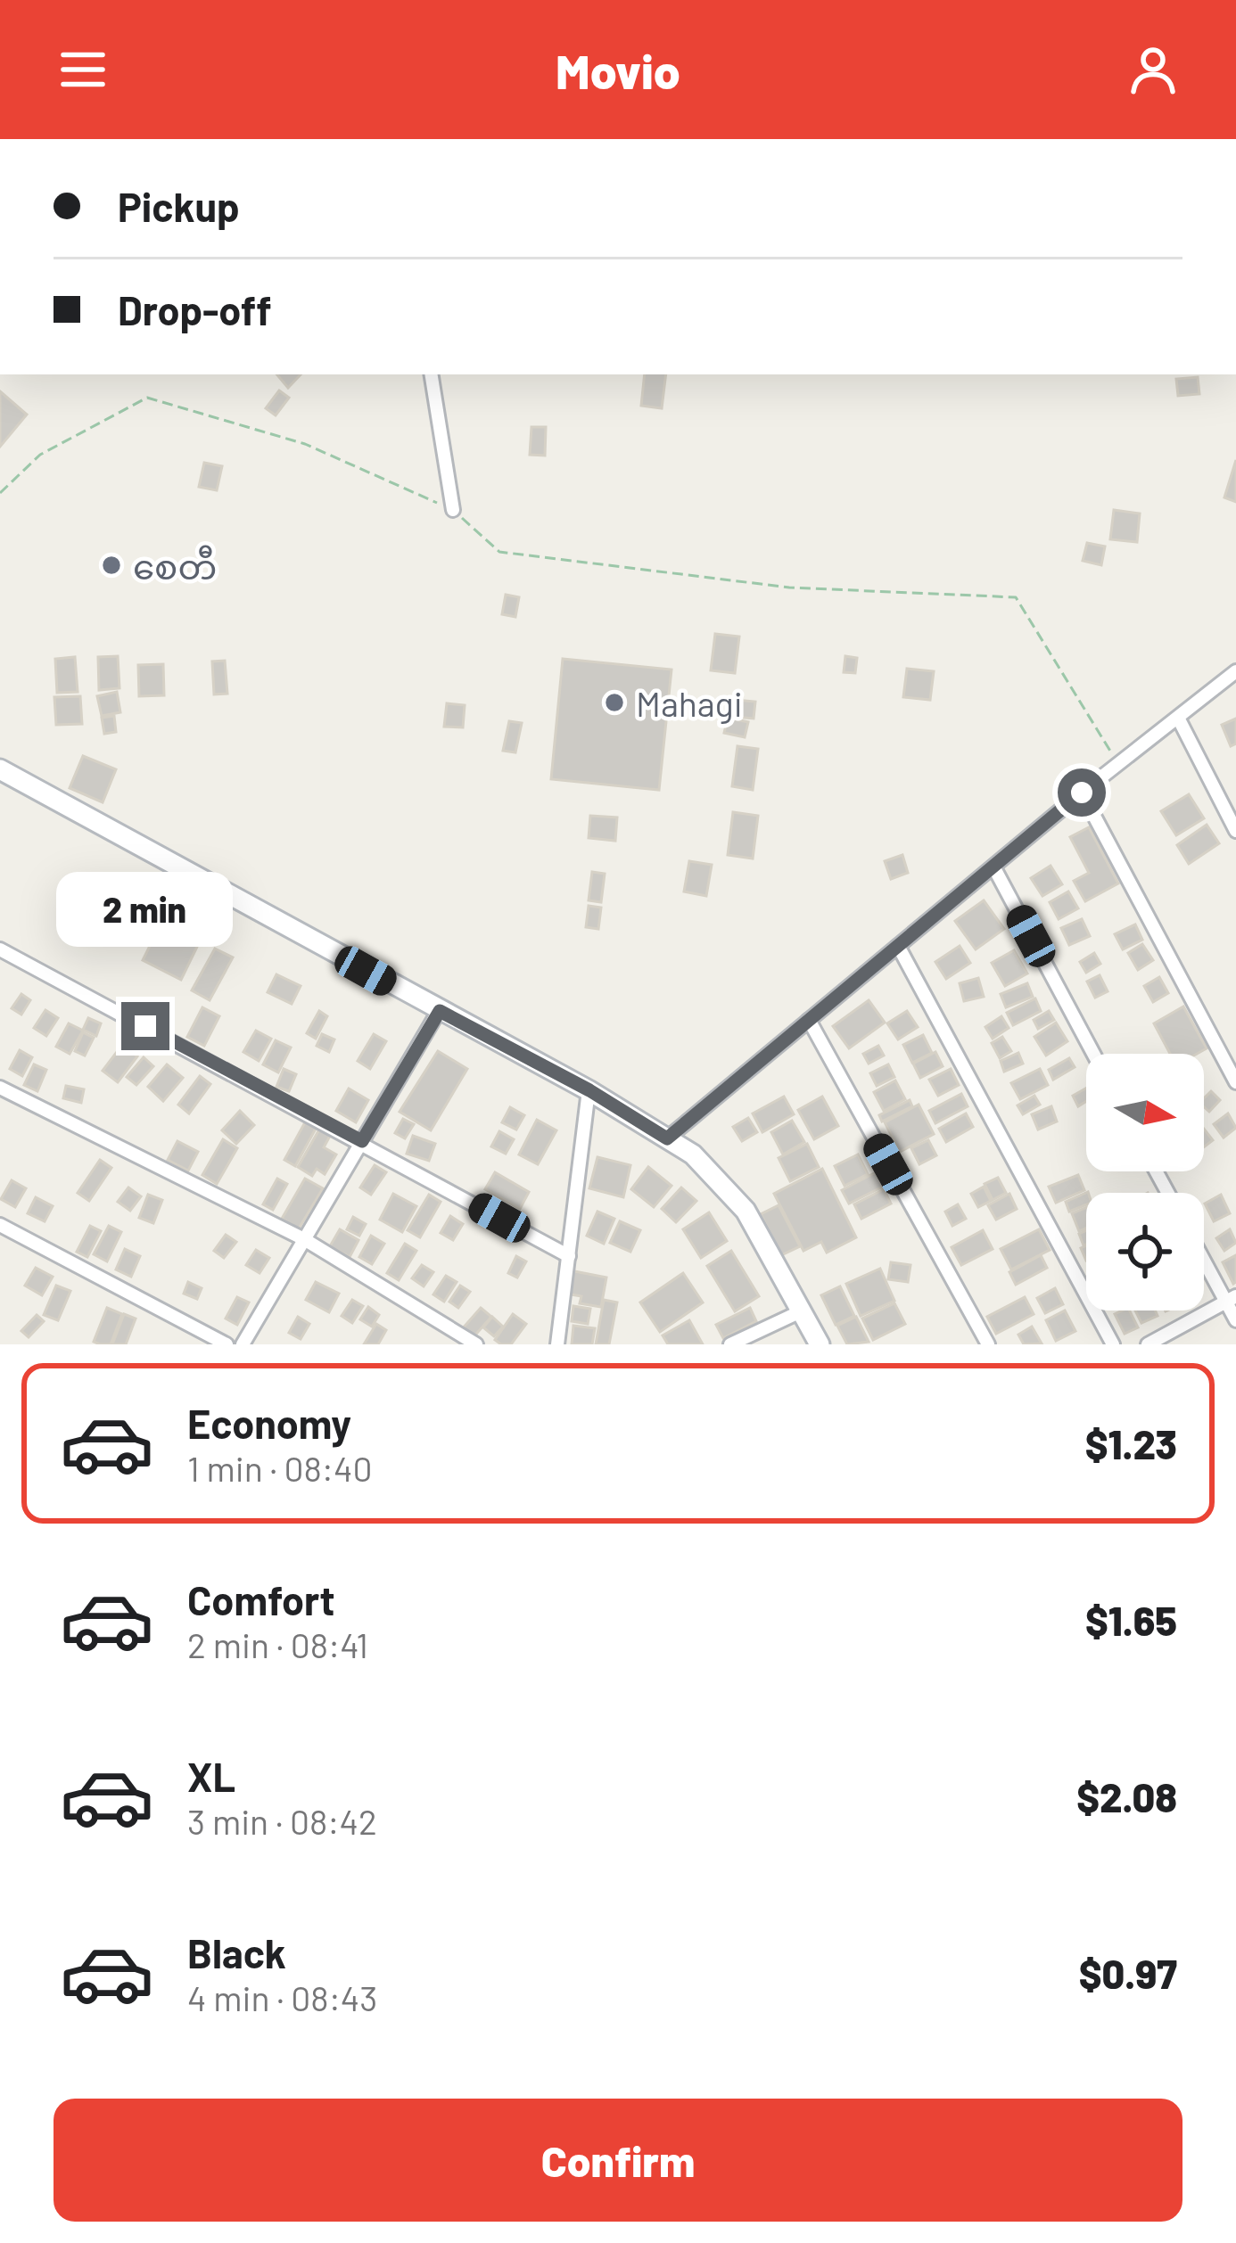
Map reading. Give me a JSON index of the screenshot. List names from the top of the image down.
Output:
{
  "places": ["စေတီ", "Mahagi"],
  "north": "right",
  "page": {
    "header": "Movio",
    "banner": ["Pickup", "Drop-off"],
    "bubble": "2 min",
    "list": [
      {
        "name": "Economy",
        "note": "1 min · 08:40",
        "value": "$1.23"
      },
      {
        "name": "Comfort",
        "note": "2 min · 08:41",
        "value": "$1.65"
      },
      {
        "name": "XL",
        "note": "3 min · 08:42",
        "value": "$2.08"
      },
      {
        "name": "Black",
        "note": "4 min · 08:43",
        "value": "$0.97"
      }
    ],
    "buttons": "Confirm"
  }
}
